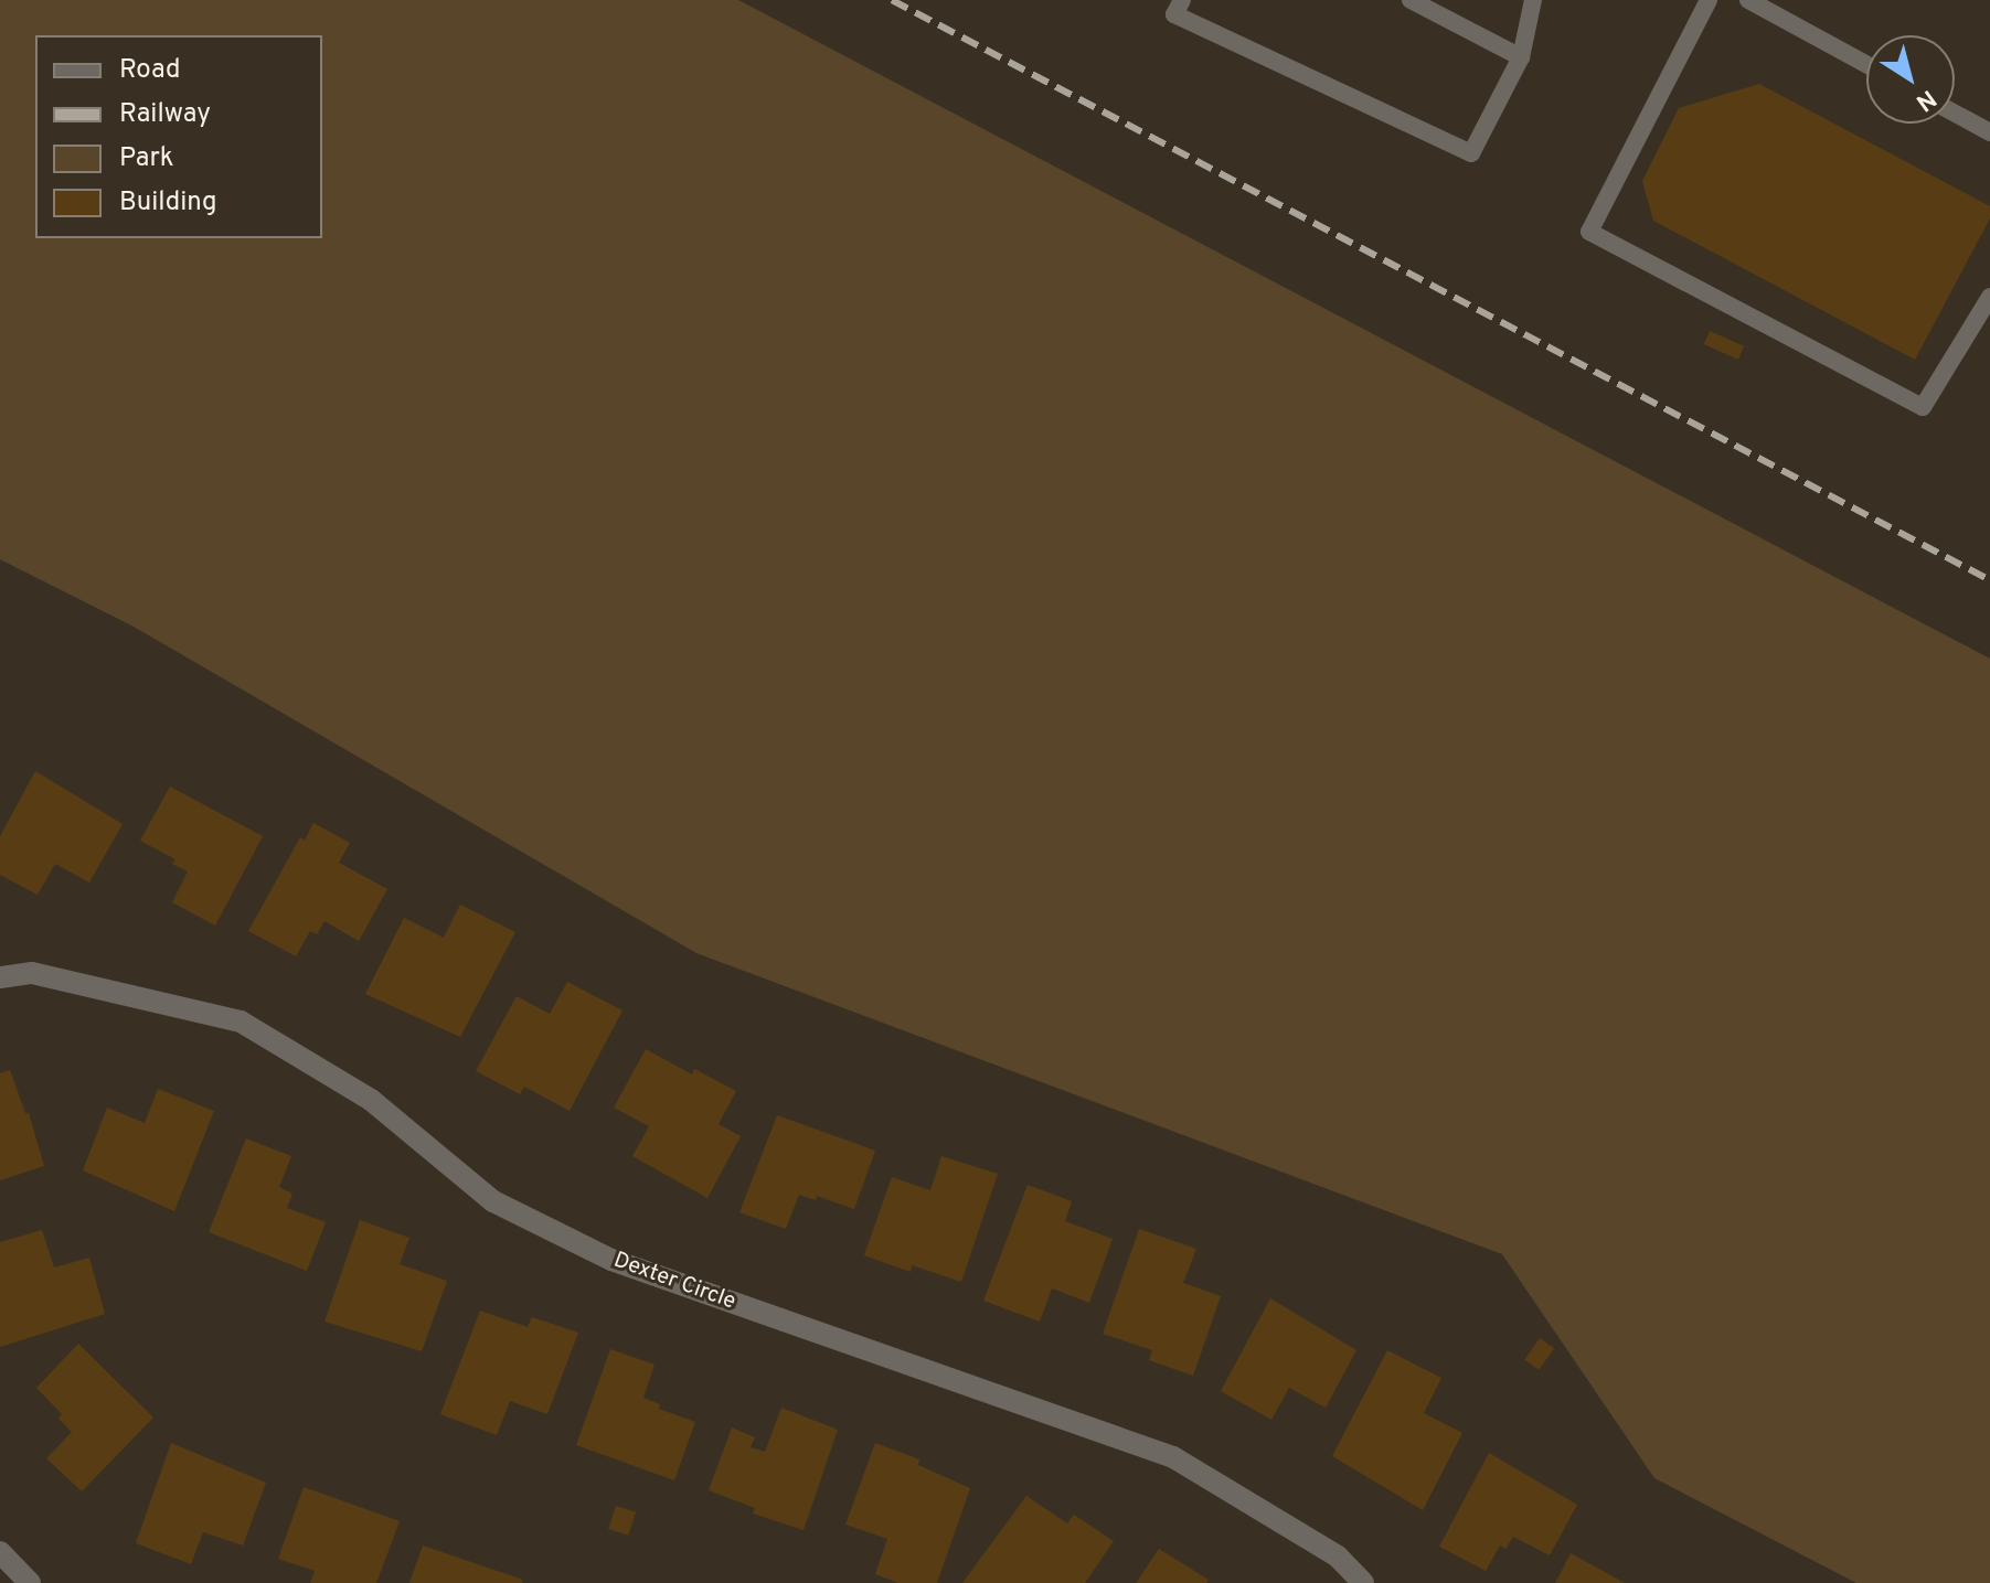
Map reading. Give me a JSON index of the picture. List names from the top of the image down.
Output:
{
  "streets": {
    "street": ["Dexter Circle"]
  },
  "legend": [
    "Road",
    "Railway",
    "Park",
    "Building"
  ],
  "north": "bottom right"
}
